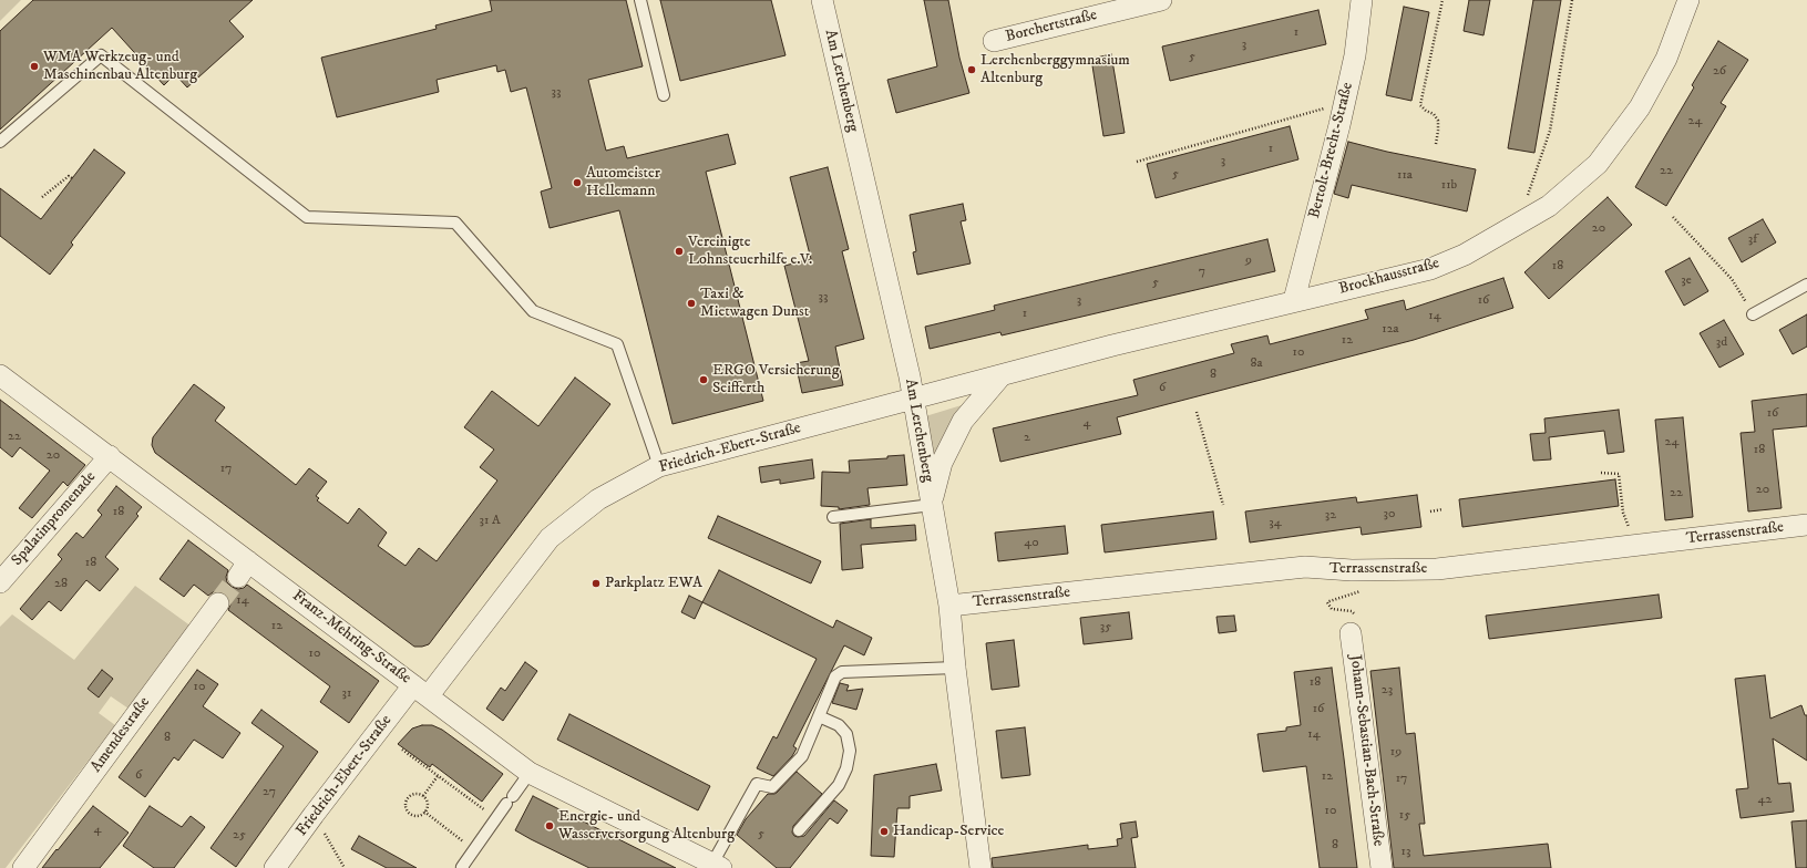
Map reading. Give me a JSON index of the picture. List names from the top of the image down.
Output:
{
  "streets": {
    "street": [
      "Borchertstraße",
      "Am Lerchenberg",
      "Bertolt-Brecht-Straße",
      "Brockhausstraße",
      "Friedrich-Ebert-Straße",
      "Spalatinpromenade",
      "Terrassenstraße",
      "Franz-Mehring-Straße",
      "Amendestraße",
      "Johann-Sebastian-Bach-Straße"
    ]
  },
  "crossings": [
    ["Am Lerchenberg", "Brockhausstraße"],
    ["Am Lerchenberg", "Friedrich-Ebert-Straße"],
    ["Am Lerchenberg", "Terrassenstraße"],
    ["Bertolt-Brecht-Straße", "Brockhausstraße"],
    ["Brockhausstraße", "Friedrich-Ebert-Straße"],
    ["Friedrich-Ebert-Straße", "Franz-Mehring-Straße"],
    ["Spalatinpromenade", "Franz-Mehring-Straße"]
  ],
  "places": [
    "WMA Werkzeug- und Maschinenbau Altenburg",
    "Lerchenberggymnasium Altenburg",
    "Automeister Hellemann",
    "Vereinigte Lohnsteuerhilfe e.V.",
    "Taxi & Mietwagen Dunst",
    "ERGO Versicherung Seifferth",
    "Parkplatz EWA",
    "Energie- und Wasserversorgung Altenburg",
    "Handicap-Service"
  ],
  "house_numbers": [
    "1",
    "3",
    "5",
    "26",
    "33",
    "24",
    "1",
    "3",
    "22",
    "5",
    "11a",
    "11b",
    "20",
    "3f",
    "9",
    "18",
    "7",
    "3e",
    "5",
    "33",
    "3",
    "16",
    "1",
    "14",
    "12a",
    "12",
    "3d",
    "10",
    "8a",
    "8",
    "6",
    "16",
    "4",
    "22",
    "2",
    "24",
    "18",
    "20",
    "17",
    "20",
    "22",
    "18",
    "30",
    "32",
    "31 A",
    "34",
    "40",
    "18",
    "28",
    "14",
    "12",
    "35",
    "10",
    "18",
    "10",
    "23",
    "31",
    "16",
    "14",
    "8",
    "19",
    "6",
    "12",
    "17",
    "27",
    "42",
    "10",
    "15",
    "4",
    "5",
    "25",
    "8",
    "13"
  ]
}
